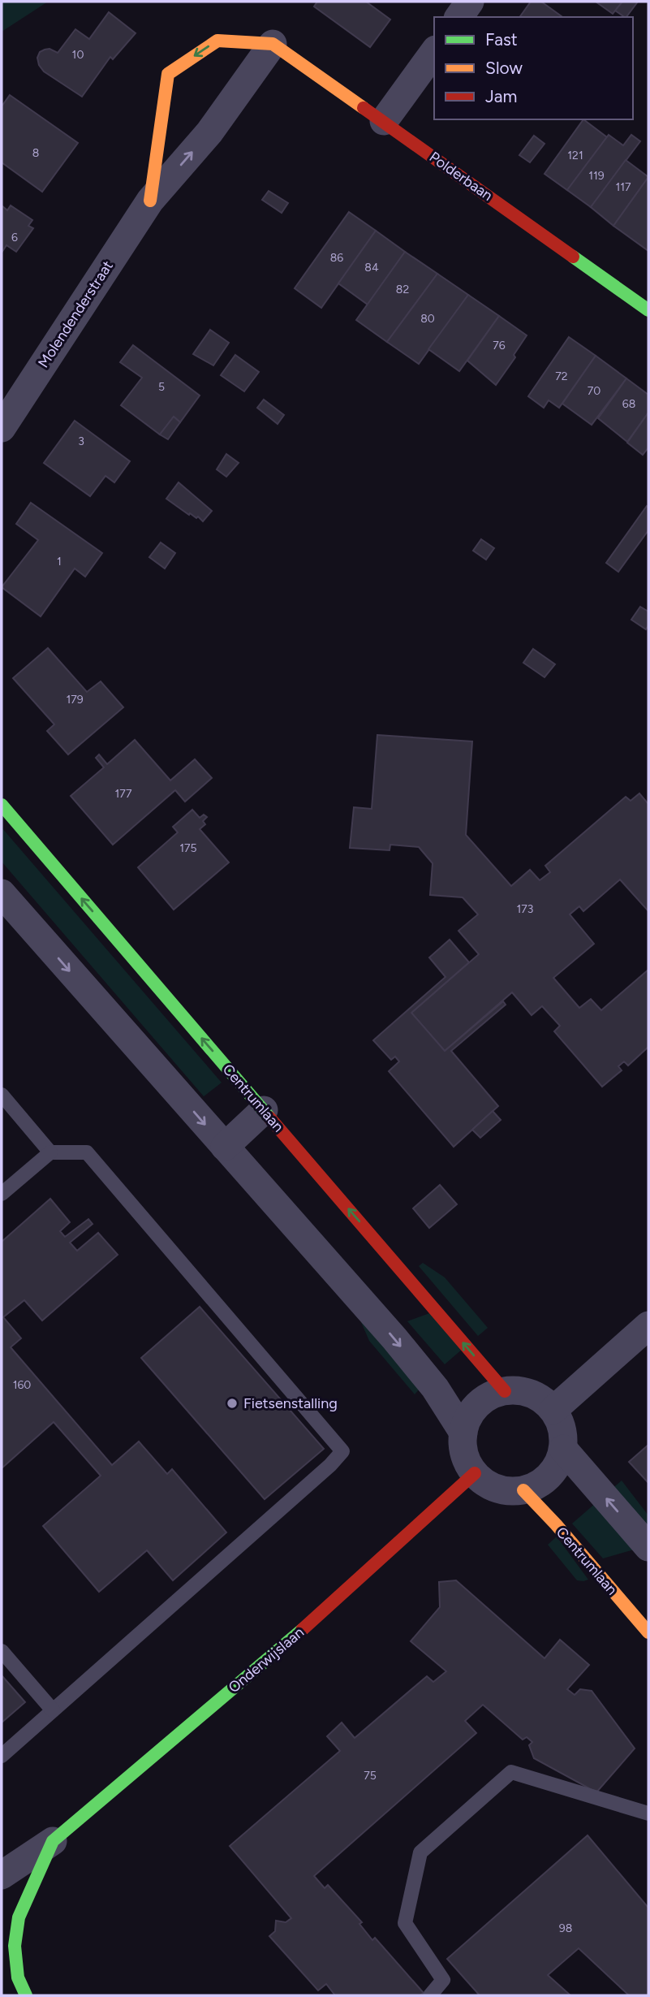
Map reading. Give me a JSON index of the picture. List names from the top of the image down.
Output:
{
  "streets": {
    "street": [
      "Polderbaan",
      "Molendenderstraat",
      "Centrumlaan",
      "Onderwijslaan"
    ]
  },
  "crossings": [
    ["Centrumlaan", "Onderwijslaan"]
  ],
  "places": ["Fietsenstalling"],
  "house_numbers": [
    "10",
    "8",
    "121",
    "119",
    "117",
    "6",
    "86",
    "84",
    "82",
    "80",
    "76",
    "72",
    "5",
    "70",
    "68",
    "3",
    "1",
    "179",
    "177",
    "175",
    "173",
    "160",
    "75",
    "98"
  ],
  "legend": ["Fast", "Slow", "Jam"]
}
